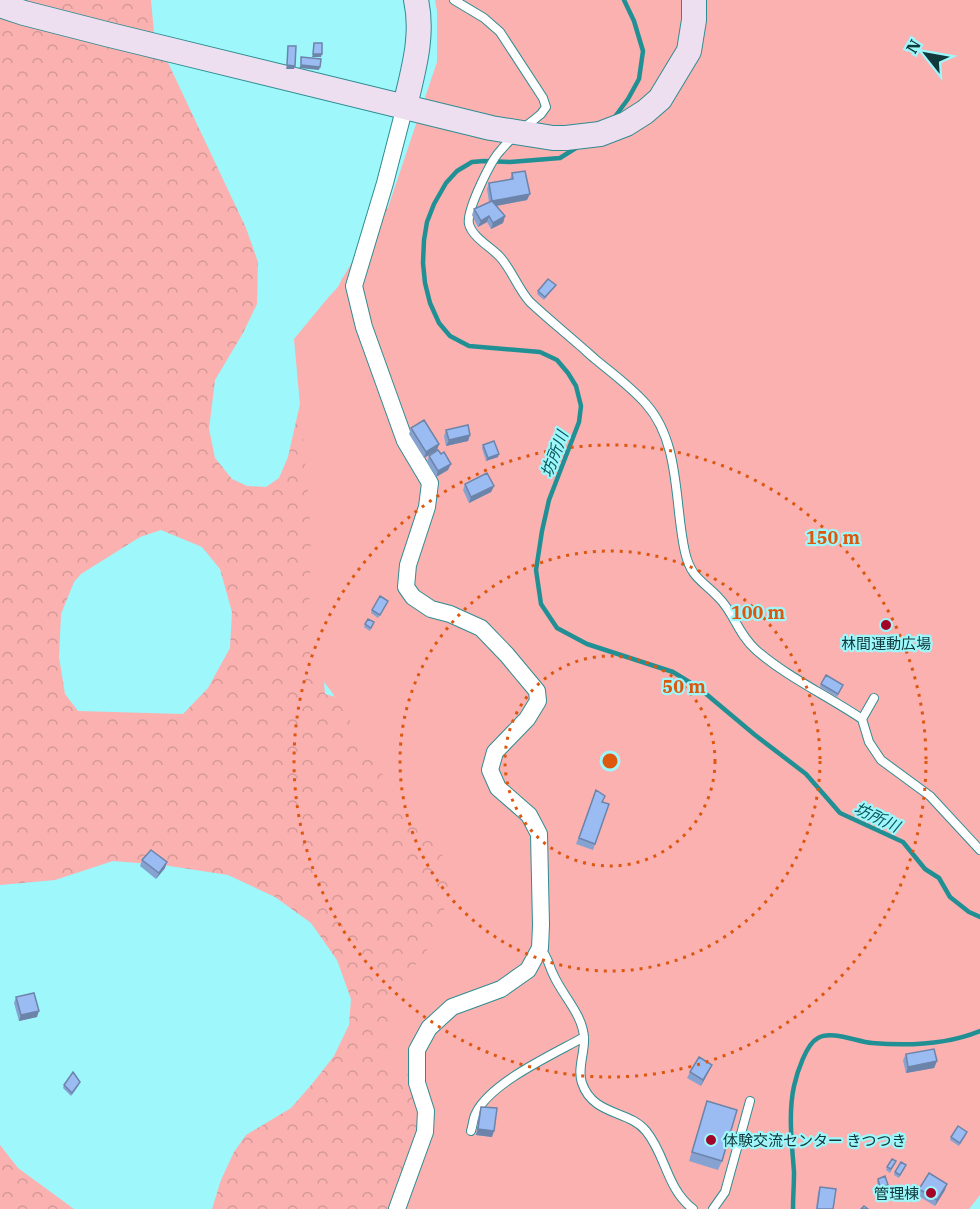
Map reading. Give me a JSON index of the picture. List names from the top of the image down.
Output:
{
  "water": ["坊所川"],
  "places": ["林間運動広場", "体験交流センター きつつき", "管理棟"],
  "north": "top left",
  "rings": ["150 m", "100 m", "50 m"]
}
